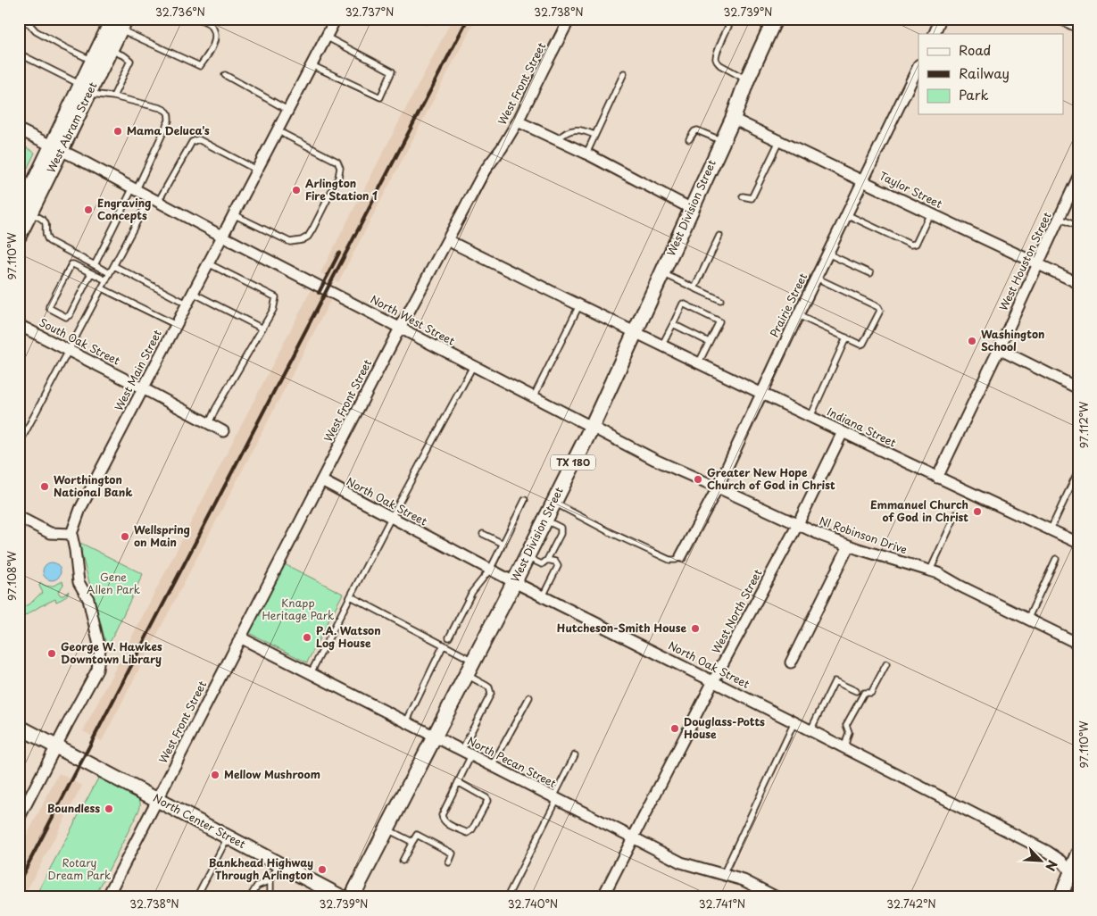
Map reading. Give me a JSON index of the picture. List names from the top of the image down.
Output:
{
  "streets": {
    "main road": [
      "West Abram Street",
      "West Division Street",
      "TX 180",
      "North Center Street"
    ],
    "street": [
      "West Front Street",
      "Taylor Street",
      "West Houston Street",
      "Prairie Street",
      "North West Street",
      "South Oak Street",
      "West Main Street",
      "Indiana Street",
      "North Oak Street",
      "Nl Robinson Drive",
      "West North Street",
      "North Pecan Street"
    ]
  },
  "crossings": [
    ["West Front Street", "North West Street"],
    ["West Front Street", "Indiana Street"],
    ["West Front Street", "North Oak Street"],
    ["West Front Street", "North Pecan Street"],
    ["West Front Street", "North Center Street"],
    ["West Abram Street", "North West Street"],
    ["Taylor Street", "West Division Street"],
    ["Taylor Street", "West Houston Street"],
    ["Taylor Street", "Prairie Street"],
    ["West Division Street", "North West Street"],
    ["West Division Street", "Indiana Street"],
    ["West Division Street", "North Oak Street"],
    ["West Division Street", "Nl Robinson Drive"],
    ["West Division Street", "North Pecan Street"],
    ["West Houston Street", "Indiana Street"],
    ["Prairie Street", "Indiana Street"],
    ["Prairie Street", "Nl Robinson Drive"],
    ["North West Street", "West Main Street"],
    ["North West Street", "Nl Robinson Drive"],
    ["South Oak Street", "West Main Street"],
    ["Indiana Street", "West North Street"],
    ["North Oak Street", "West North Street"],
    ["Nl Robinson Drive", "West North Street"],
    ["West North Street", "North Pecan Street"]
  ],
  "parks": ["Gene Allen Park", "Knapp Heritage Park", "Rotary Dream Park"],
  "places": [
    "Mama Deluca's",
    "Arlington Fire Station 1",
    "Engraving Concepts",
    "Washington School",
    "Greater New Hope Church of God in Christ",
    "Worthington National Bank",
    "Emmanuel Church of God in Christ",
    "Wellspring on Main",
    "Hutcheson-Smith House",
    "P.A. Watson Log House",
    "George W. Hawkes Downtown Library",
    "Douglass-Potts House",
    "Mellow Mushroom",
    "Boundless",
    "Bankhead Highway Through Arlington"
  ],
  "legend": ["Road", "Railway", "Park"],
  "north": "bottom right",
  "coordinates": [
    "32.736°N",
    "32.737°N",
    "32.738°N",
    "32.739°N",
    "97.110°W",
    "97.112°W",
    "97.108°W",
    "32.740°N",
    "32.741°N",
    "32.742°N"
  ]
}
